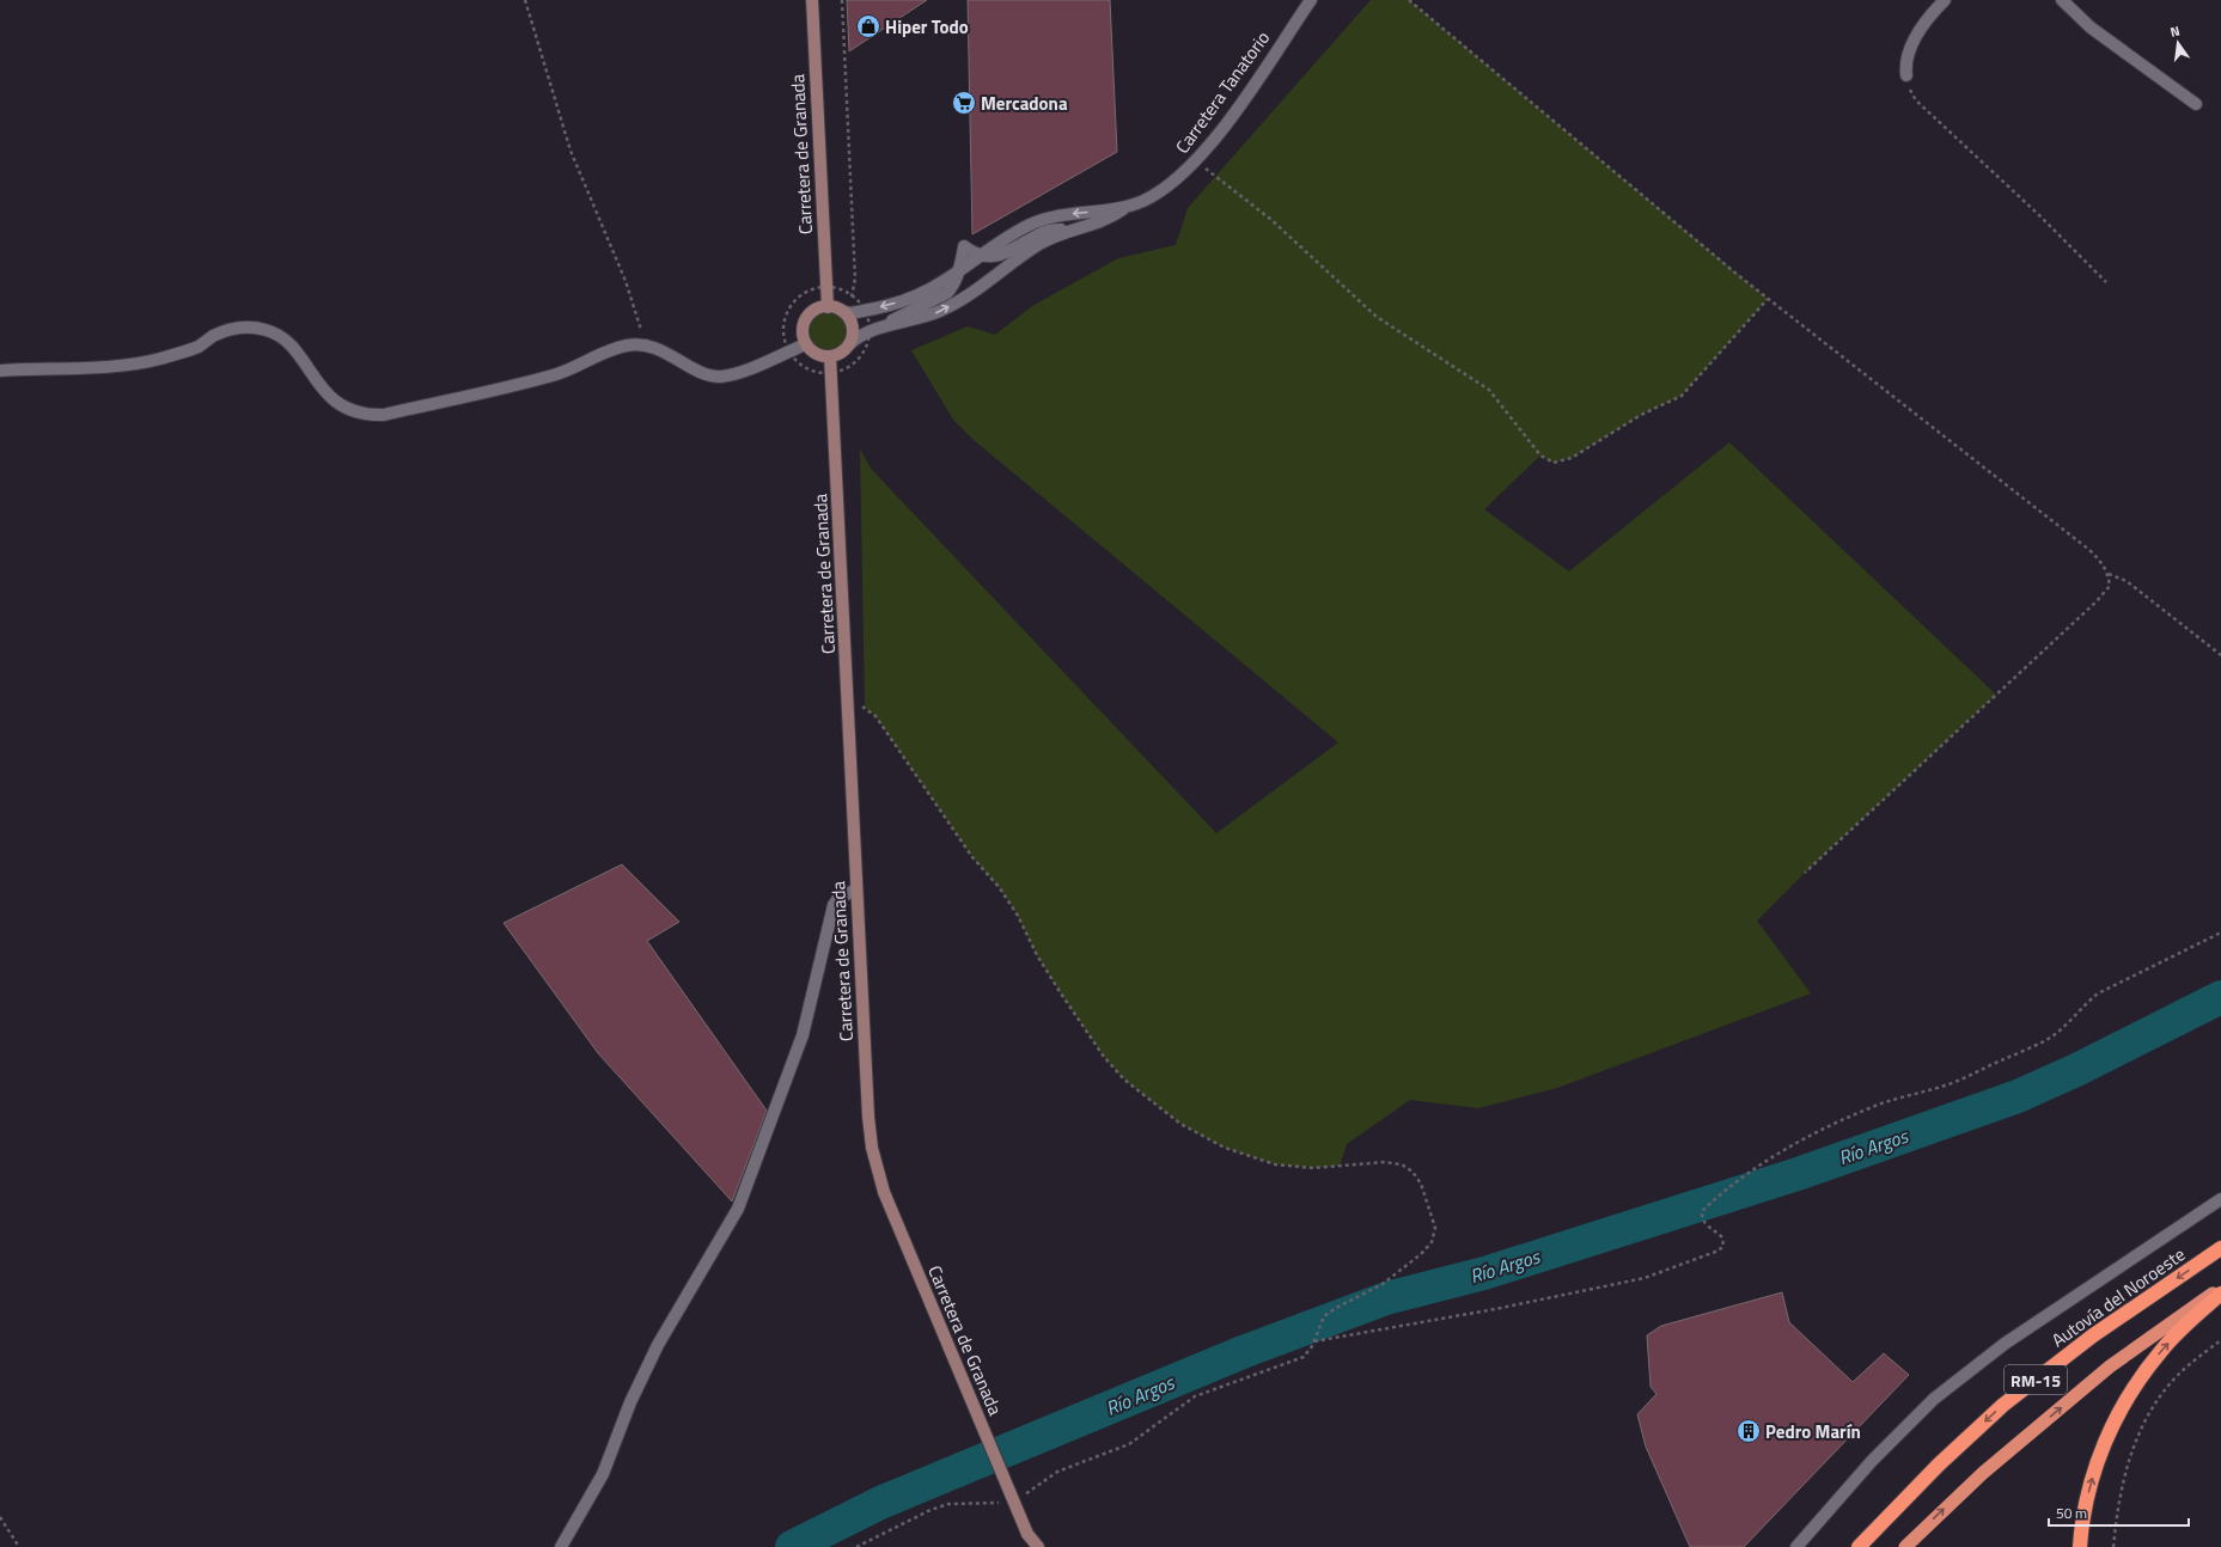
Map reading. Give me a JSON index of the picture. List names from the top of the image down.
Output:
{
  "streets": {
    "highway": ["Autovía del Noroeste", "RM-15"],
    "main road": ["Carretera de Granada"],
    "street": ["Carretera Tanatorio"]
  },
  "water": ["Río Argos"],
  "places": {
    "shop": ["Hiper Todo"],
    "supermarket": ["Mercadona"],
    "building": ["Pedro Marín"]
  },
  "scale_bar": "50 m",
  "north": "top"
}
